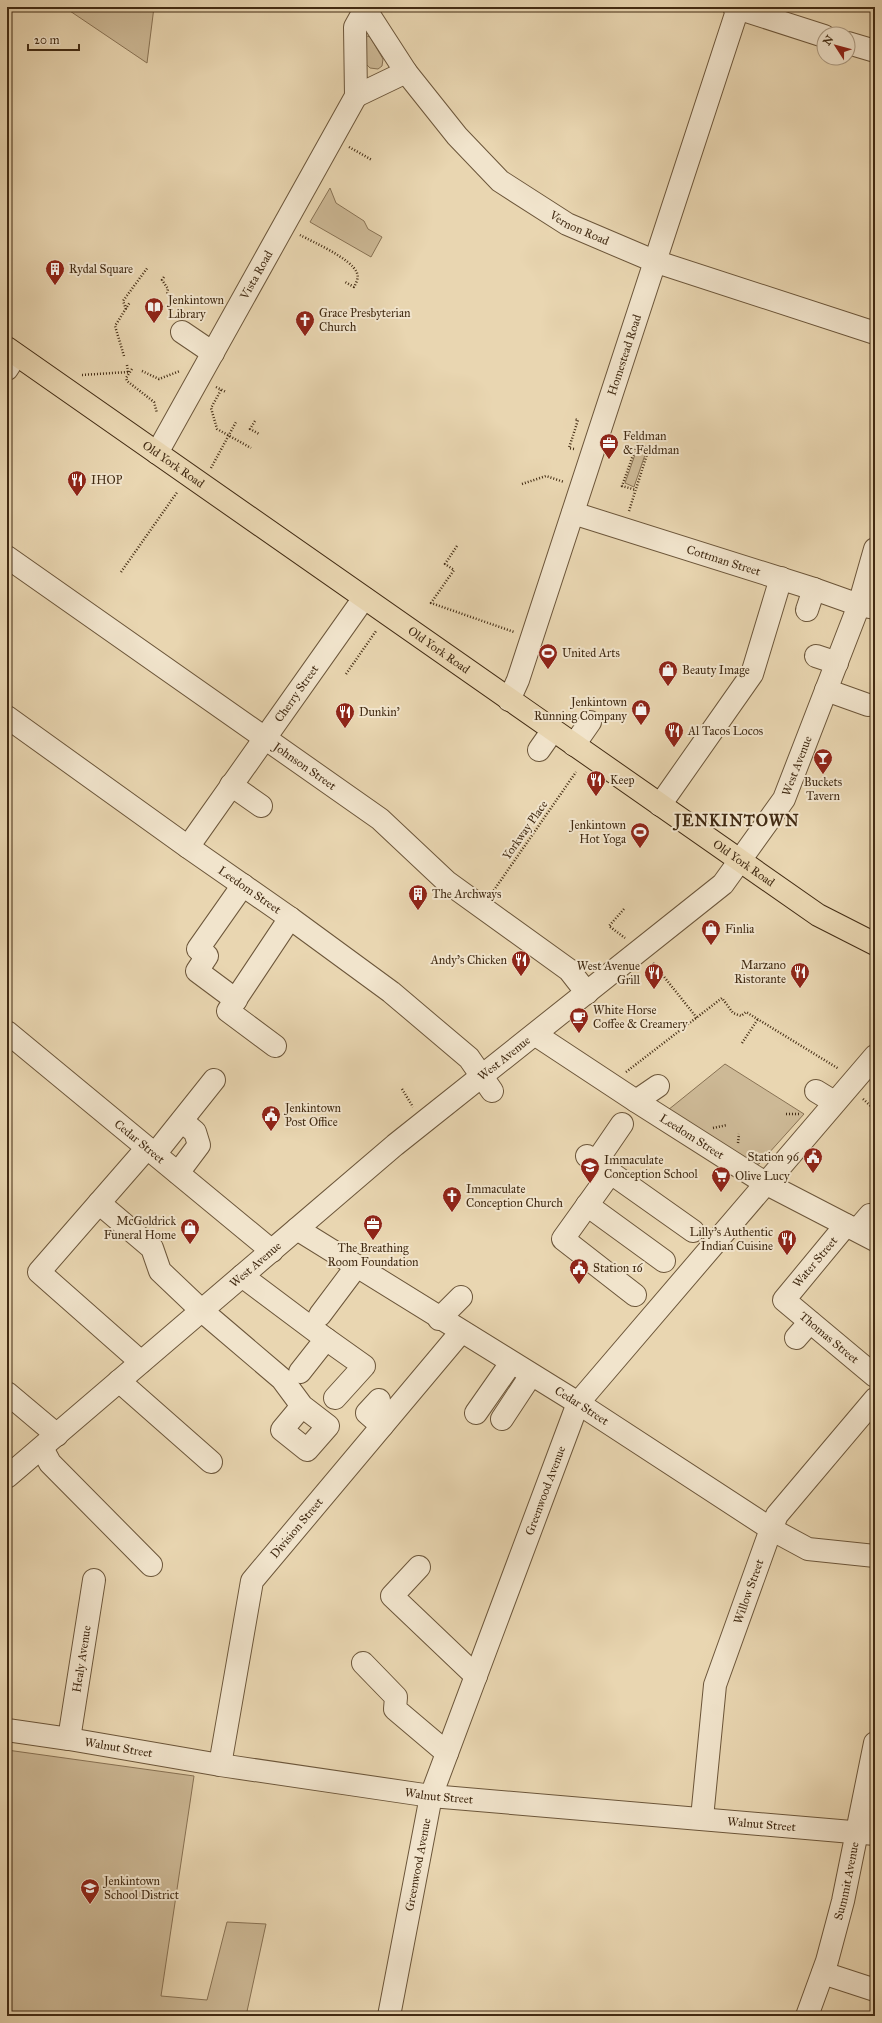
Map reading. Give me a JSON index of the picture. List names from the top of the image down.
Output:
{
  "streets": {
    "highway": ["Old York Road"],
    "street": [
      "Vernon Road",
      "Vista Road",
      "Homestead Road",
      "Cottman Street",
      "Cherry Street",
      "West Avenue",
      "Johnson Street",
      "Leedom Street",
      "Cedar Street",
      "Water Street",
      "Thomas Street",
      "Greenwood Avenue",
      "Division Street",
      "Willow Street",
      "Healy Avenue",
      "Walnut Street",
      "Summit Avenue"
    ],
    "path": ["Yorkway Place"]
  },
  "crossings": [
    ["Vernon Road", "Vista Road"],
    ["Vernon Road", "Homestead Road"],
    ["Vista Road", "Old York Road"],
    ["Homestead Road", "Old York Road"],
    ["Homestead Road", "Cottman Street"],
    ["Old York Road", "Cherry Street"],
    ["Old York Road", "West Avenue"],
    ["Cottman Street", "West Avenue"],
    ["Cherry Street", "Johnson Street"],
    ["Cherry Street", "Leedom Street"],
    ["West Avenue", "Johnson Street"],
    ["West Avenue", "Leedom Street"],
    ["West Avenue", "Cedar Street"],
    ["Leedom Street", "Water Street"],
    ["Leedom Street", "Greenwood Avenue"],
    ["Cedar Street", "Greenwood Avenue"],
    ["Cedar Street", "Division Street"],
    ["Cedar Street", "Willow Street"],
    ["Water Street", "Thomas Street"],
    ["Greenwood Avenue", "Walnut Street"],
    ["Division Street", "Walnut Street"],
    ["Willow Street", "Walnut Street"],
    ["Healy Avenue", "Walnut Street"],
    ["Walnut Street", "Summit Avenue"]
  ],
  "districts": ["JENKINTOWN"],
  "places": {
    "building": ["Rydal Square", "The Archways"],
    "library": ["Jenkintown Library"],
    "church": ["Grace Presbyterian Church", "Immaculate Conception Church"],
    "office": ["Feldman & Feldman", "The Breathing Room Foundation"],
    "restaurant": [
      "IHOP",
      "Dunkin'",
      "Al Tacos Locos",
      "Keep",
      "Andy's Chicken",
      "Marzano Ristorante",
      "West Avenue Grill",
      "Lilly’s Authentic Indian Cuisine"
    ],
    "sports": ["United Arts", "Jenkintown Hot Yoga"],
    "shop": [
      "Beauty Image",
      "Jenkintown Running Company",
      "Finlia",
      "McGoldrick Funeral Home"
    ],
    "bar": ["Buckets Tavern"],
    "cafe": ["White Horse Coffee & Creamery"],
    "public building": ["Jenkintown Post Office", "Station 96", "Station 16"],
    "school or university": ["Immaculate Conception School", "Jenkintown School District"],
    "supermarket": ["Olive Lucy"]
  },
  "scale_bar": "20 m",
  "north": "top left"
}
